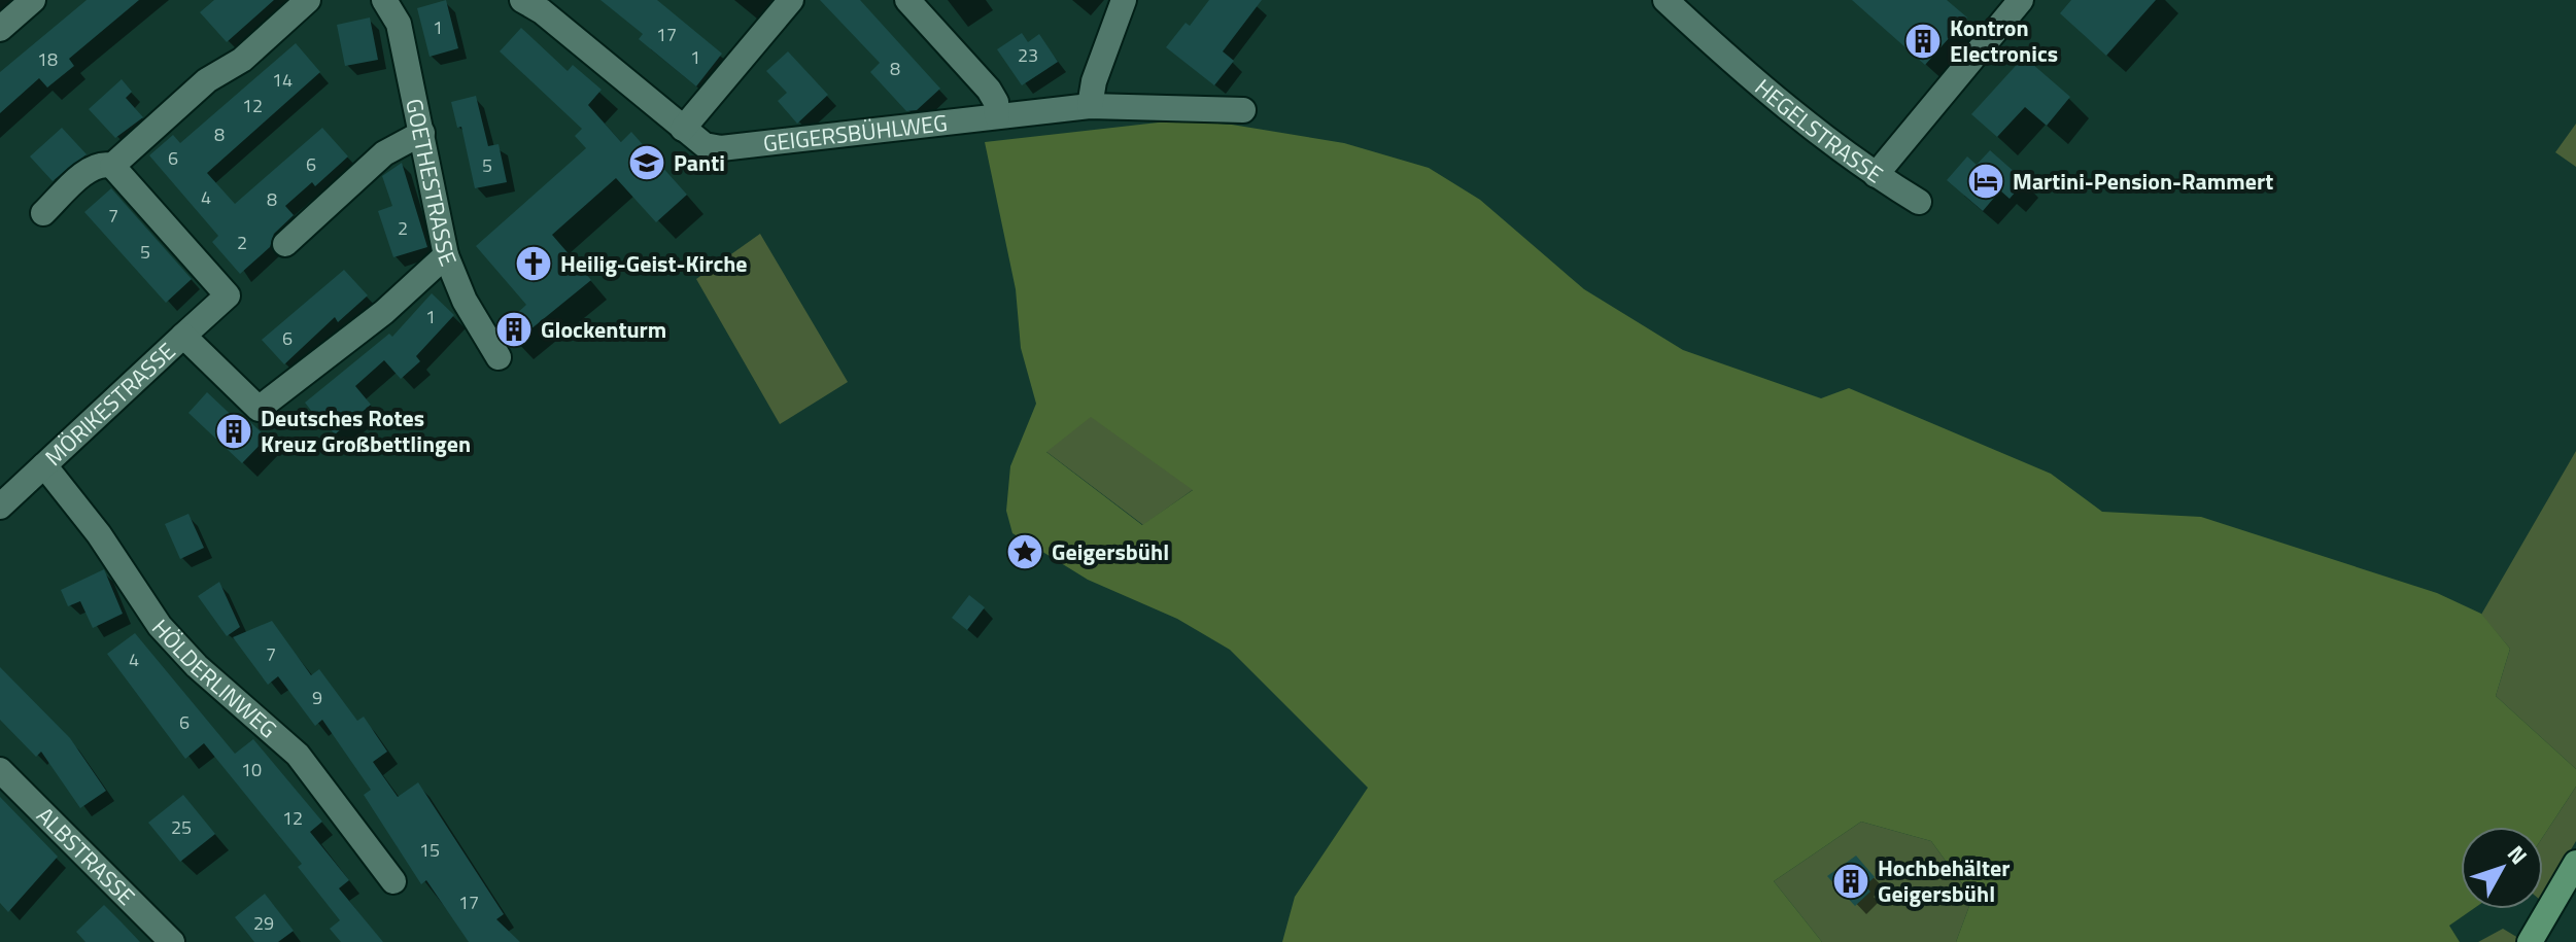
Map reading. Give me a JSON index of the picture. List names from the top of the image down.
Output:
{
  "streets": {
    "street": [
      "HEGELSTRASSE",
      "GEIGERSBÜHLWEG",
      "GOETHESTRASSE",
      "MÖRIKESTRASSE",
      "HÖLDERLINWEG",
      "ALBSTRASSE"
    ]
  },
  "crossings": [
    ["GOETHESTRASSE", "MÖRIKESTRASSE"],
    ["MÖRIKESTRASSE", "HÖLDERLINWEG"]
  ],
  "places": {
    "building": [
      "Kontron Electronics",
      "Glockenturm",
      "Deutsches Rotes Kreuz Großbettlingen",
      "Hochbehälter Geigersbühl"
    ],
    "school or university": ["Panti"],
    "hotel": ["Martini-Pension-Rammert"],
    "church": ["Heilig-Geist-Kirche"],
    "place": ["Geigersbühl"]
  },
  "house_numbers": [
    "1",
    "17",
    "23",
    "1",
    "18",
    "8",
    "14",
    "12",
    "8",
    "6",
    "6",
    "5",
    "4",
    "8",
    "7",
    "2",
    "2",
    "5",
    "1",
    "6",
    "7",
    "4",
    "9",
    "6",
    "10",
    "12",
    "25",
    "15",
    "17",
    "29"
  ],
  "north": "top right"
}
